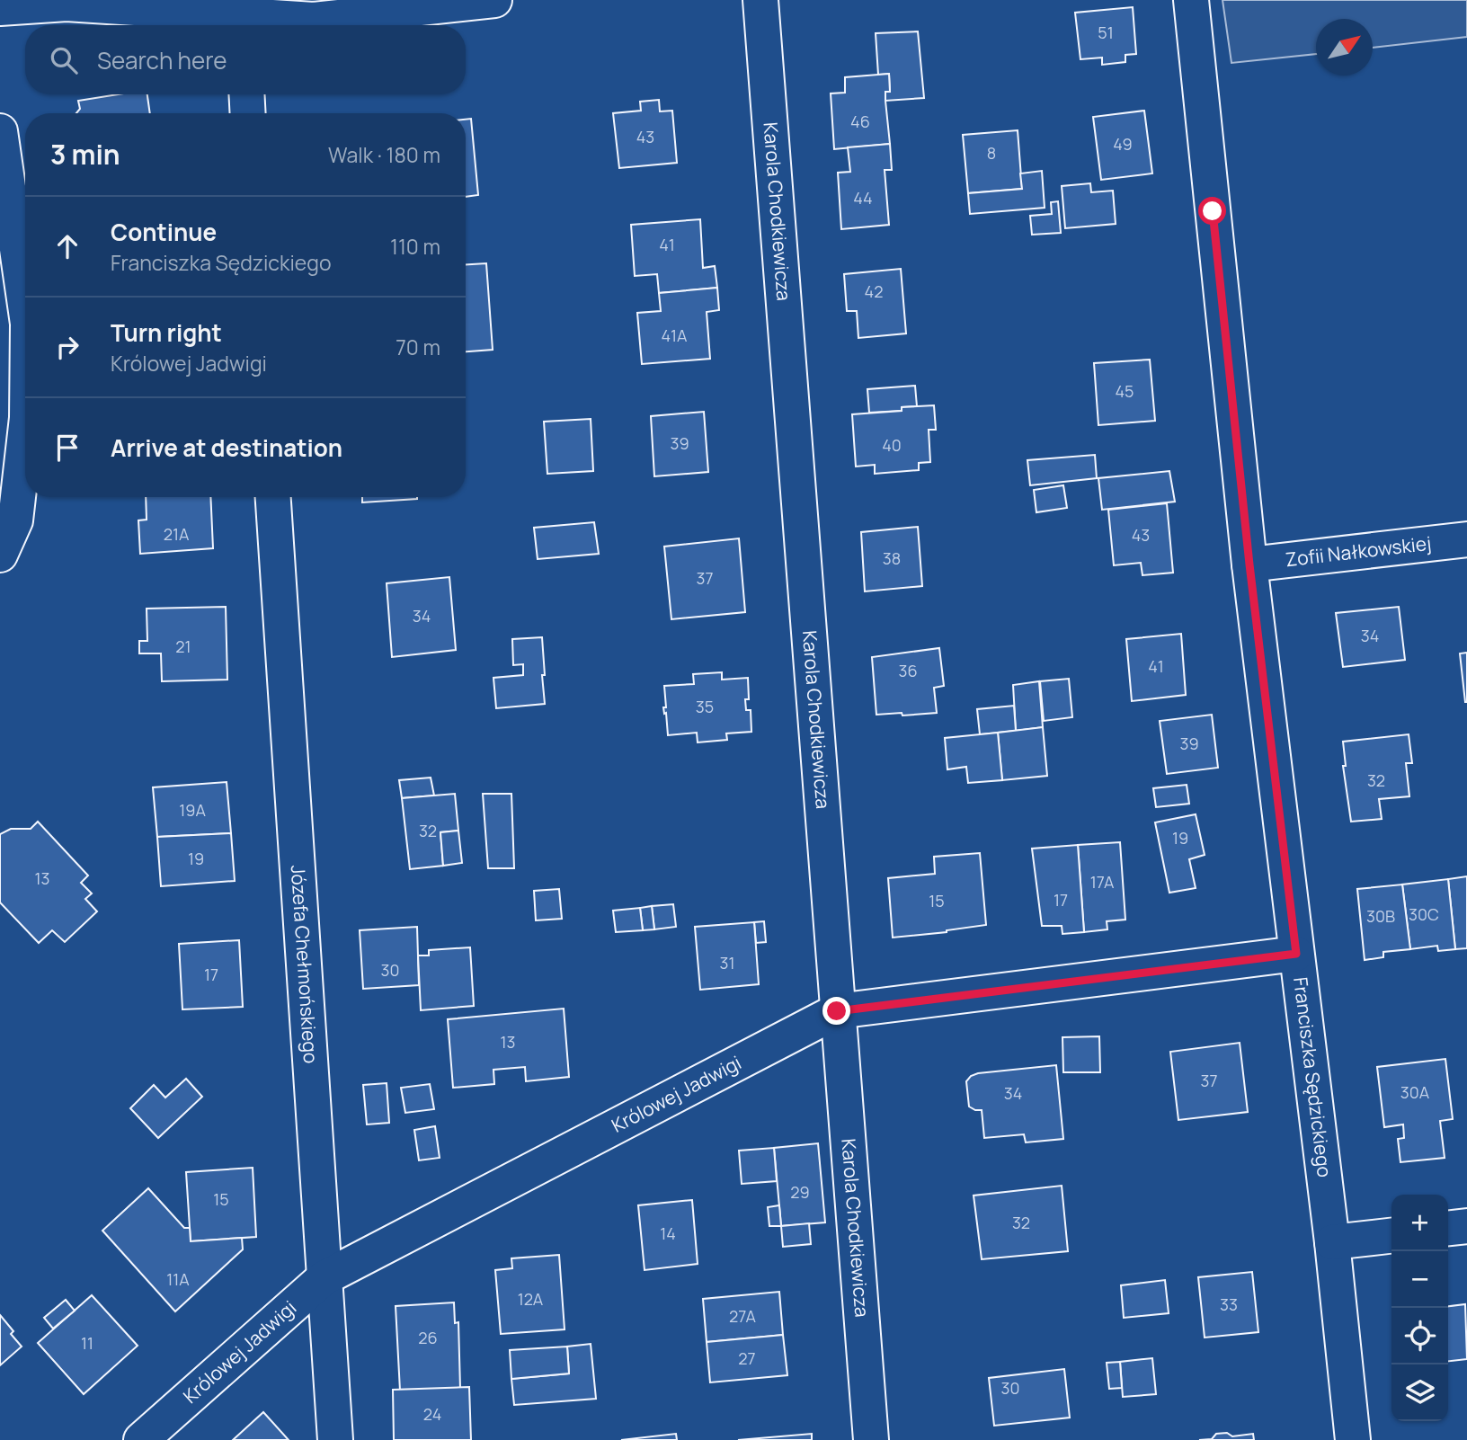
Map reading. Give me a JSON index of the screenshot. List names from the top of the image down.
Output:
{
  "streets": {
    "street": [
      "Karola Chodkiewicza",
      "Zofii Nałkowskiej",
      "Józefa Chełmońskiego",
      "Franciszka Sędzickiego",
      "Królowej Jadwigi"
    ]
  },
  "crossings": [
    ["Karola Chodkiewicza", "Królowej Jadwigi"],
    ["Zofii Nałkowskiej", "Franciszka Sędzickiego"],
    ["Józefa Chełmońskiego", "Królowej Jadwigi"],
    ["Franciszka Sędzickiego", "Królowej Jadwigi"]
  ],
  "house_numbers": [
    "51",
    "46",
    "43",
    "49",
    "8",
    "44",
    "41",
    "42",
    "41A",
    "45",
    "39",
    "40",
    "21A",
    "43",
    "38",
    "37",
    "34",
    "34",
    "21",
    "41",
    "36",
    "35",
    "39",
    "32",
    "19A",
    "32",
    "19",
    "19",
    "13",
    "17A",
    "17",
    "15",
    "30C",
    "30B",
    "31",
    "30",
    "17",
    "13",
    "37",
    "30A",
    "34",
    "29",
    "15",
    "32",
    "14",
    "11A",
    "12A",
    "33",
    "27A",
    "26",
    "11",
    "27",
    "30",
    "24"
  ],
  "north": "top right",
  "page": {
    "search": "Search here",
    "heading": ["3 min", "Walk · 180 m"],
    "list": [
      ["Continue", "Franciszka Sędzickiego", "110 m"],
      ["Turn right", "Królowej Jadwigi", "70 m"],
      "Arrive at destination"
    ],
    "map_buttons": ["+", "−"]
  }
}
